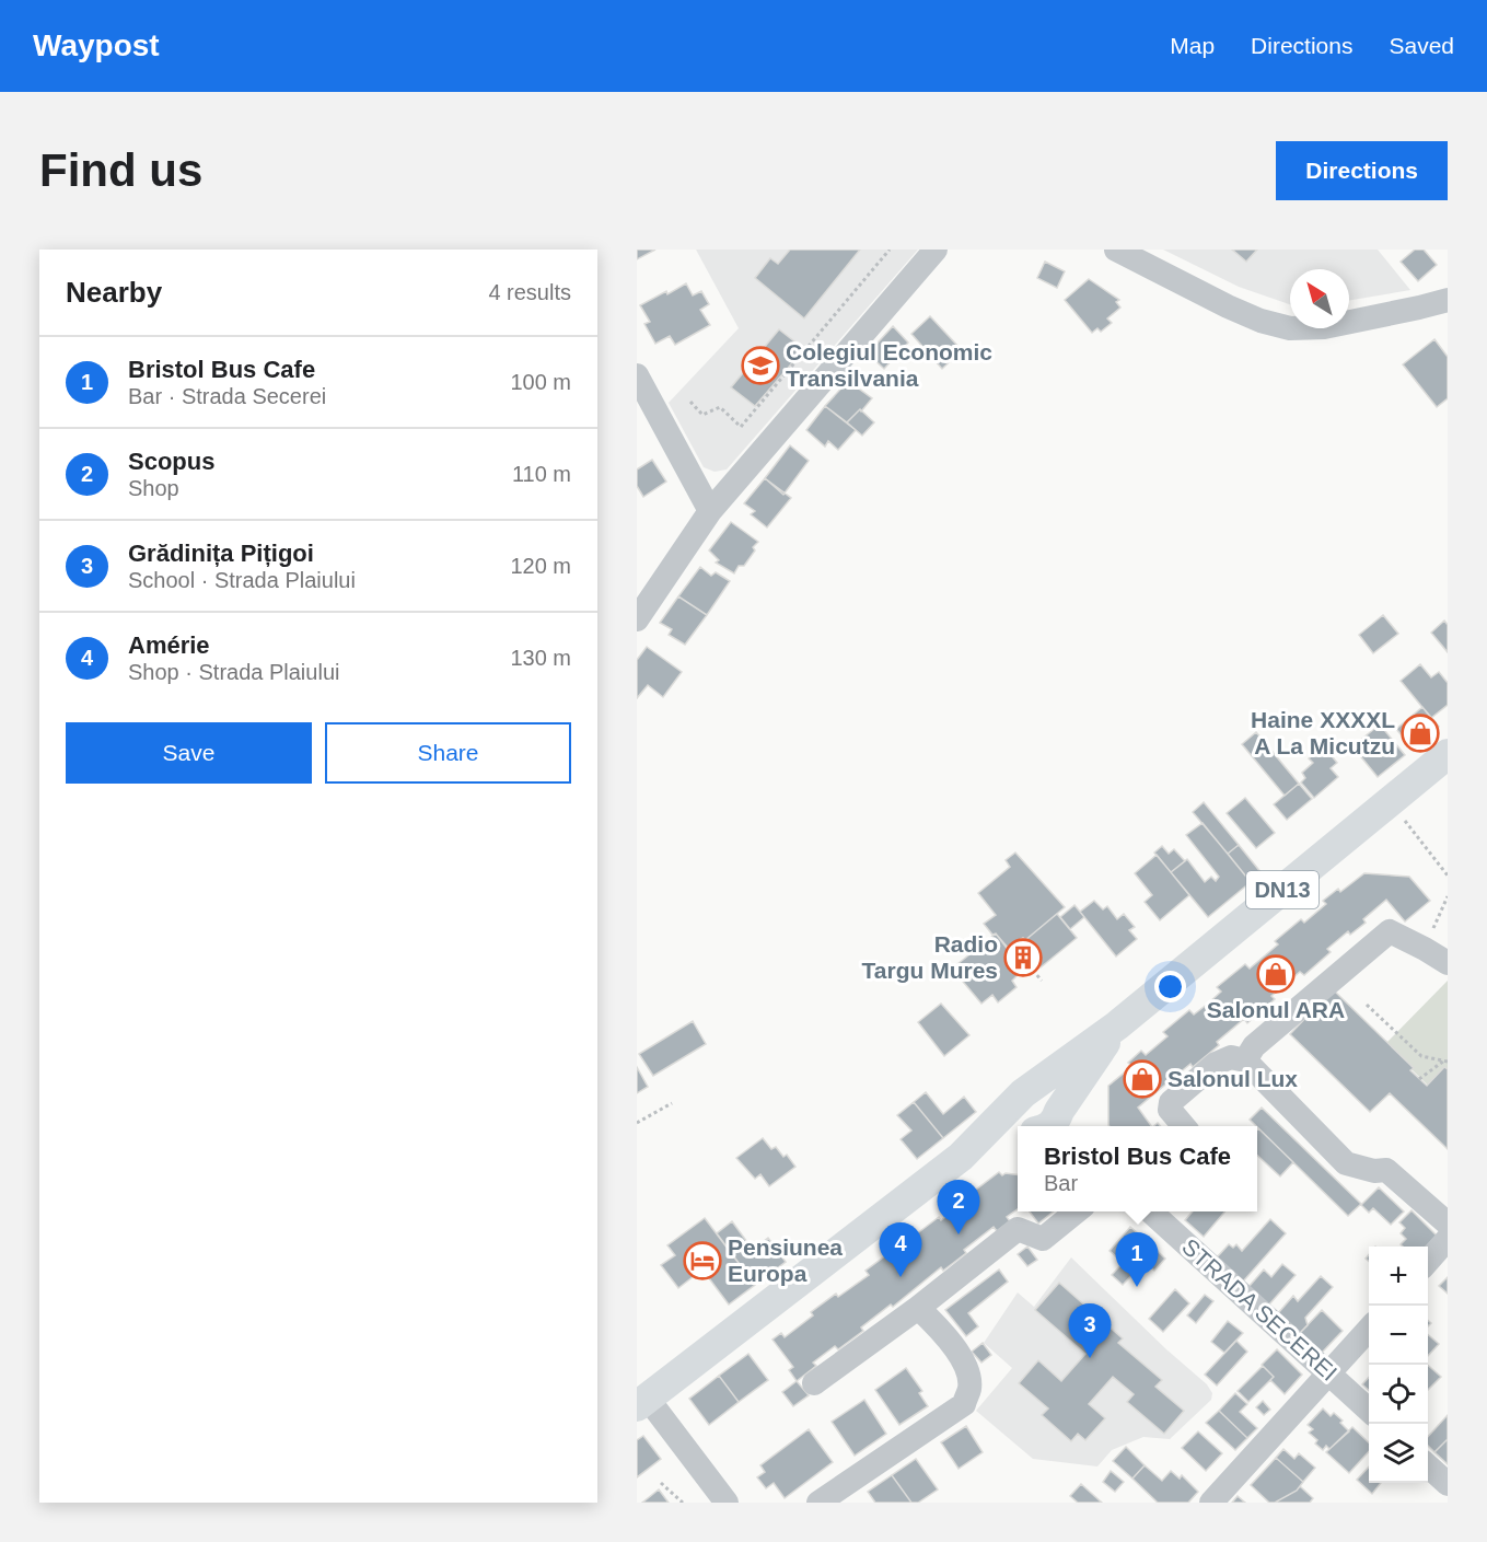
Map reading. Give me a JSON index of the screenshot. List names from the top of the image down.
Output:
{
  "streets": {
    "main road": ["DN13"],
    "street": ["STRADA SECEREI"]
  },
  "places": {
    "school or university": ["Colegiul Economic Transilvania"],
    "shop": ["Haine XXXXL A La Micutzu", "Salonul ARA", "Salonul Lux"],
    "building": ["Radio Targu Mures"],
    "hotel": ["Pensiunea Europa"]
  },
  "north": "top left",
  "page": {
    "header": "Waypost",
    "nav": ["Map", "Directions", "Saved"],
    "buttons": [
      "Directions",
      ["Save", "Share"]
    ],
    "title": "Find us",
    "heading": ["Nearby", "4 results"],
    "list": [
      {
        "mark": "1",
        "name": "Bristol Bus Cafe",
        "note": "Bar · Strada Secerei",
        "value": "100 m"
      },
      {
        "mark": "2",
        "name": "Scopus",
        "note": "Shop",
        "value": "110 m"
      },
      {
        "mark": "3",
        "name": "Grădinița Pițigoi",
        "note": "School · Strada Plaiului",
        "value": "120 m"
      },
      {
        "mark": "4",
        "name": "Amérie",
        "note": "Shop · Strada Plaiului",
        "value": "130 m"
      }
    ],
    "popup": ["Bristol Bus Cafe", "Bar"],
    "pins": [
      "2",
      "4",
      "1",
      "3"
    ],
    "map_buttons": ["+", "−"]
  }
}
